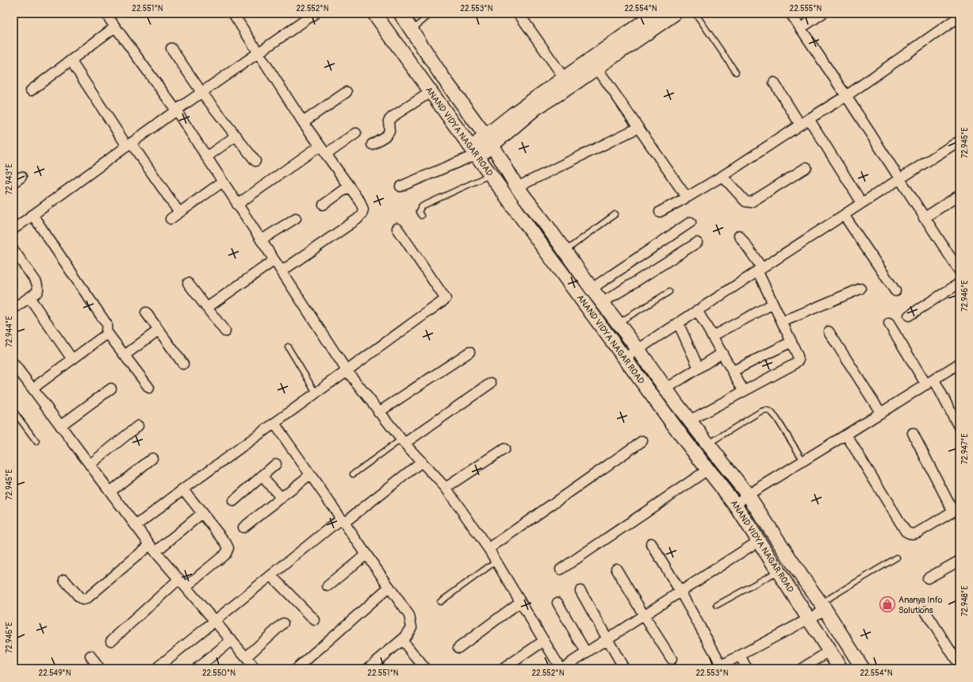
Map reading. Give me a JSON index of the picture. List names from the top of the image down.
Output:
{
  "streets": {
    "main road": ["ANAND VIDYA NAGAR ROAD"]
  },
  "places": {
    "shop": ["Ananya Info Solutions"]
  },
  "coordinates": [
    "22.551°N",
    "22.552°N",
    "22.553°N",
    "22.554°N",
    "22.555°N",
    "72.945°E",
    "72.943°E",
    "72.946°E",
    "72.944°E",
    "72.947°E",
    "72.948°E",
    "22.549°N",
    "22.550°N"
  ]
}
